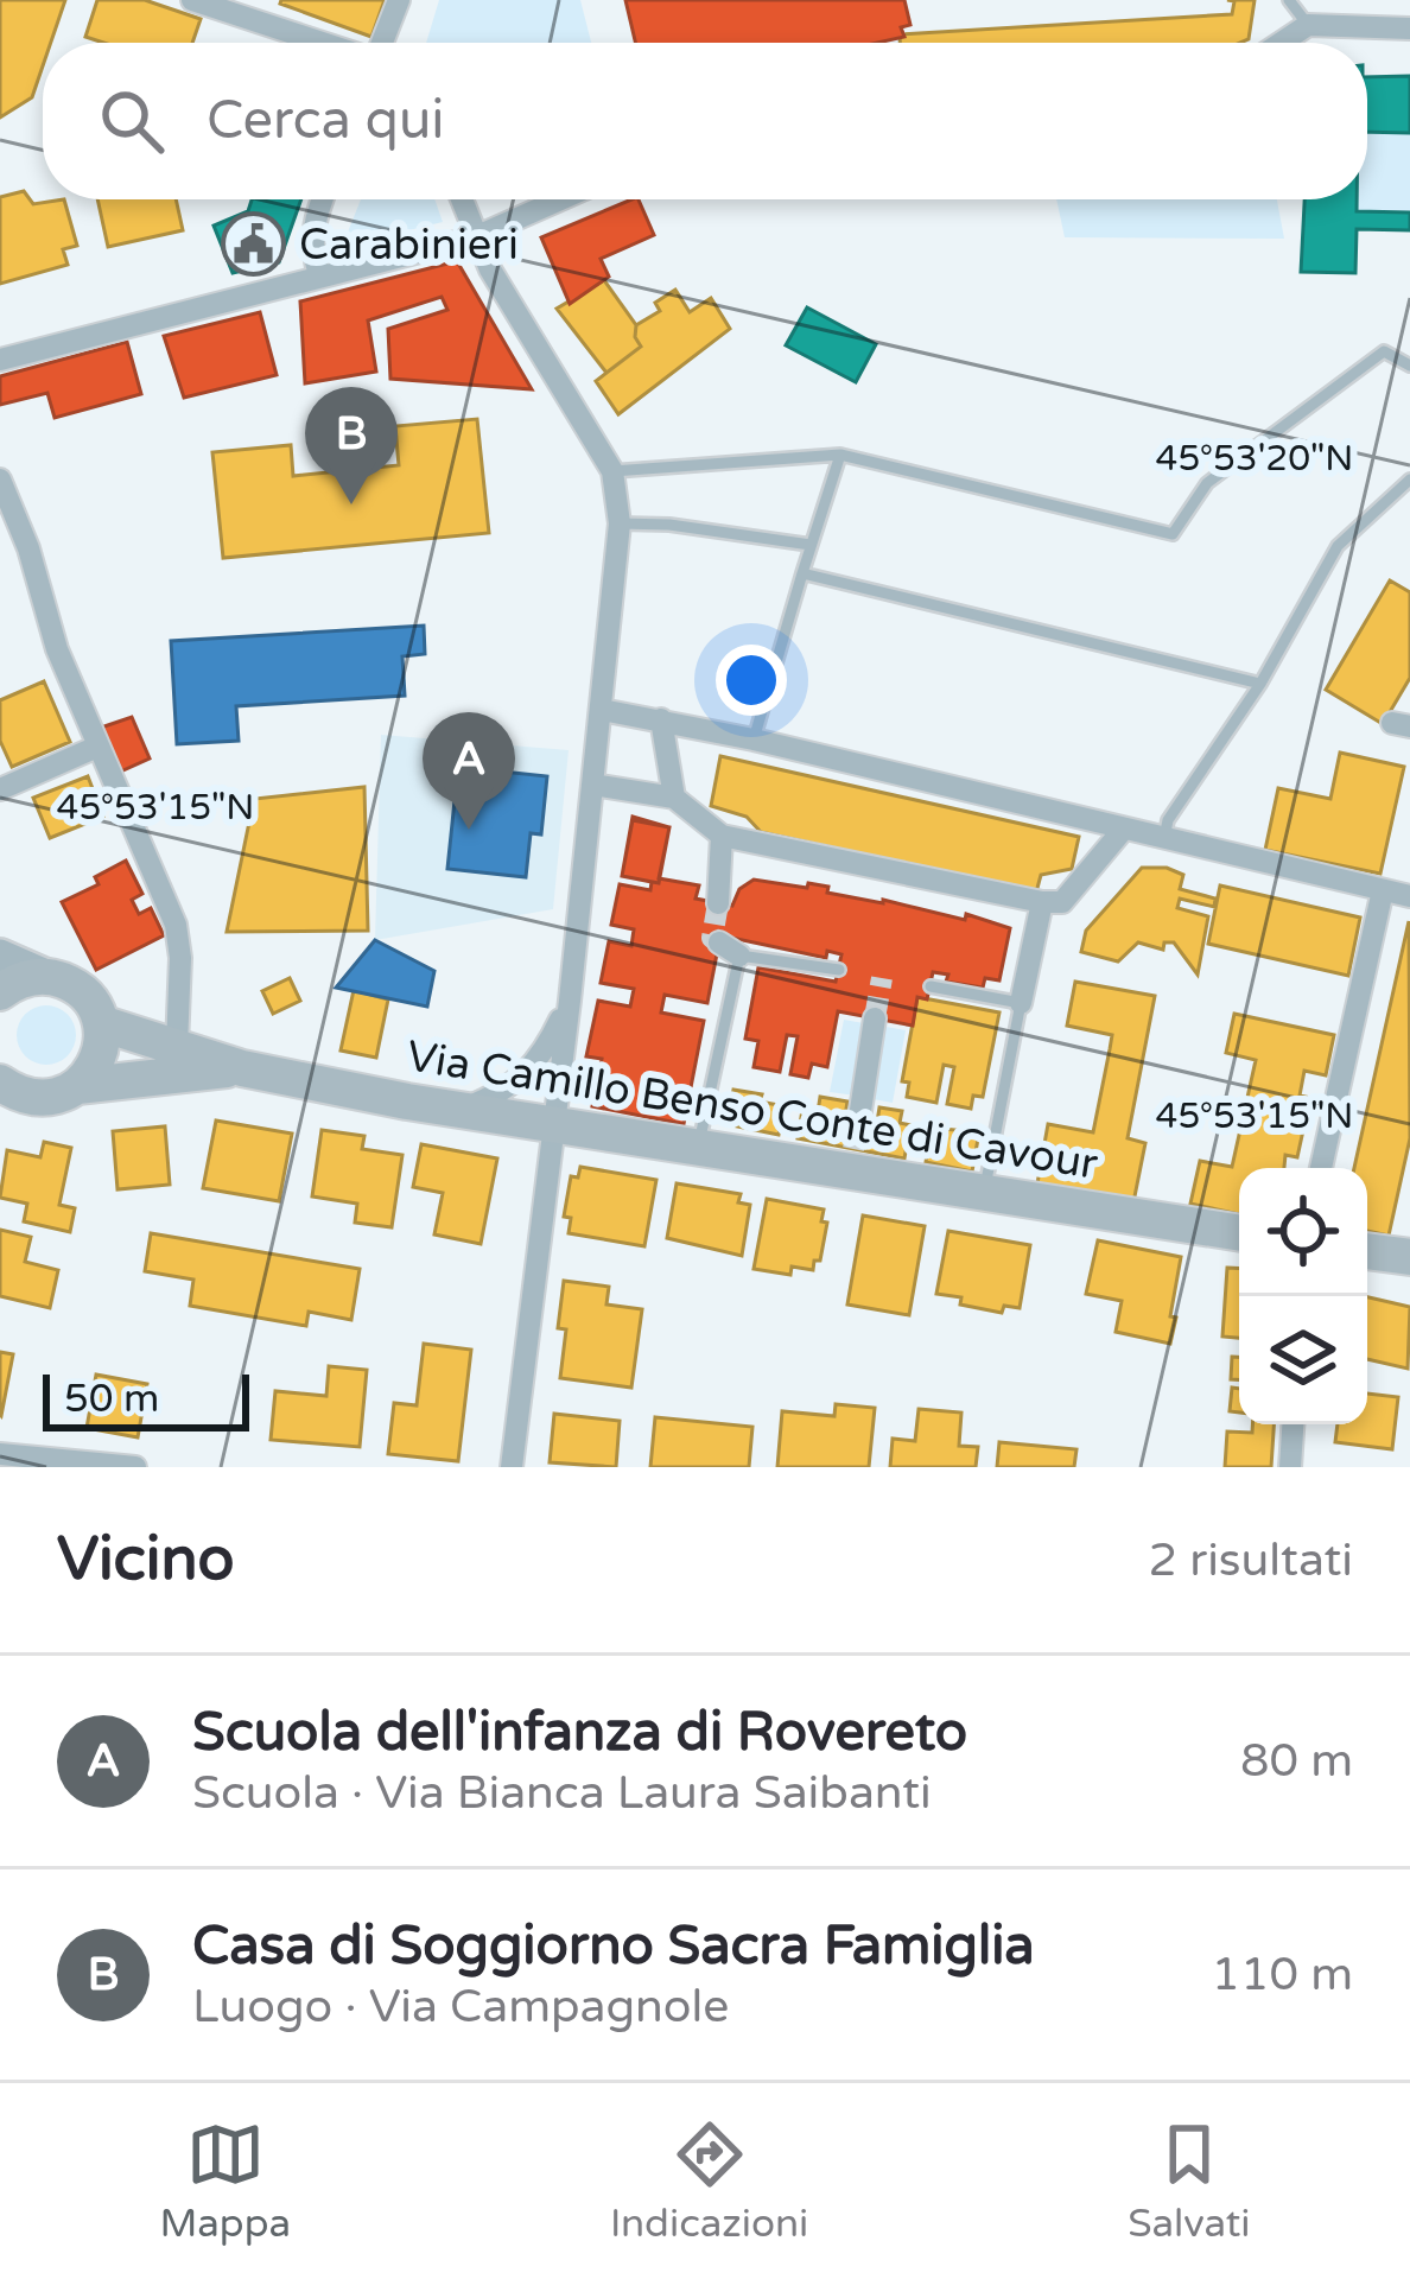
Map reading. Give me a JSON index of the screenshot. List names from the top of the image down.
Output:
{
  "streets": {
    "main road": ["Via Camillo Benso Conte di Cavour"]
  },
  "places": {
    "public building": ["Carabinieri"]
  },
  "scale_bar": "50 m",
  "page": {
    "search": "Cerca qui",
    "pins": ["B", "A"],
    "scale": "50 m",
    "heading": ["Vicino", "2 risultati"],
    "list": [
      {
        "mark": "A",
        "name": "Scuola dell'infanza di Rovereto",
        "note": "Scuola · Via Bianca Laura Saibanti",
        "value": "80 m"
      },
      {
        "mark": "B",
        "name": "Casa di Soggiorno Sacra Famiglia",
        "note": "Luogo · Via Campagnole",
        "value": "110 m"
      }
    ],
    "nav": ["Mappa", "Indicazioni", "Salvati"]
  },
  "coordinates": ["45°53'20\"N", "45°53'15\"N"]
}
